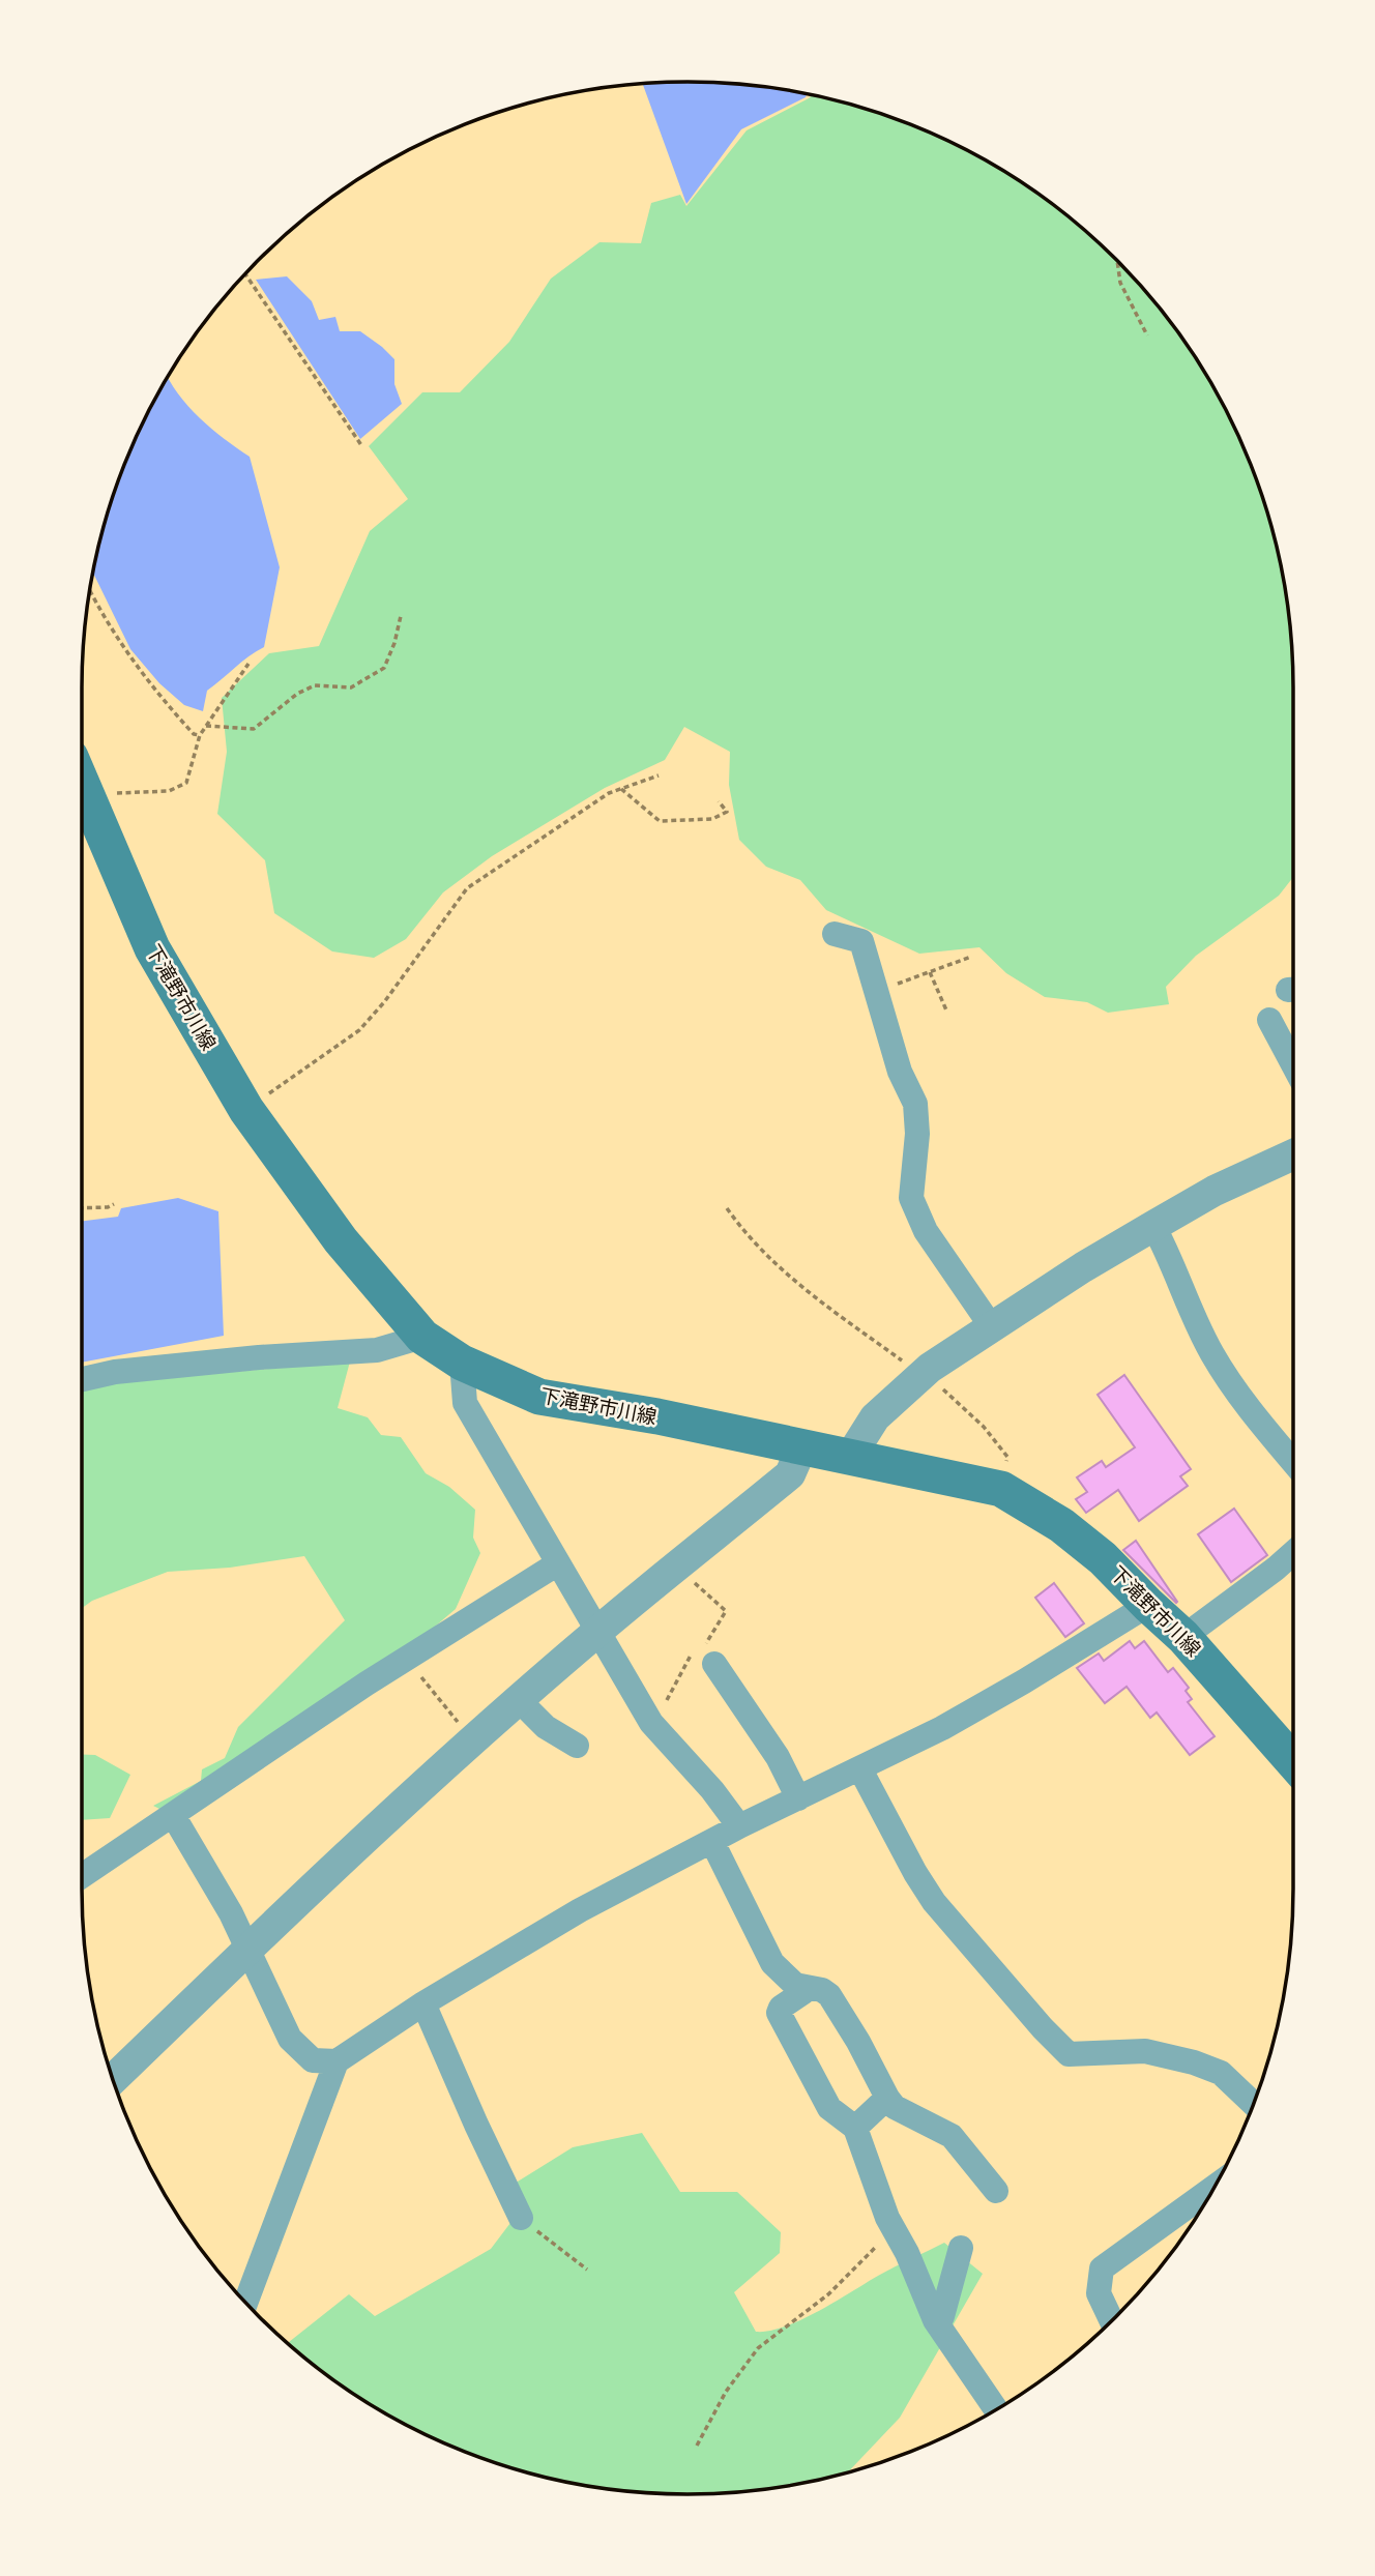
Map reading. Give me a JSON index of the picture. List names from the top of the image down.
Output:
{
  "streets": {
    "main road": ["下滝野市川線"]
  }
}
